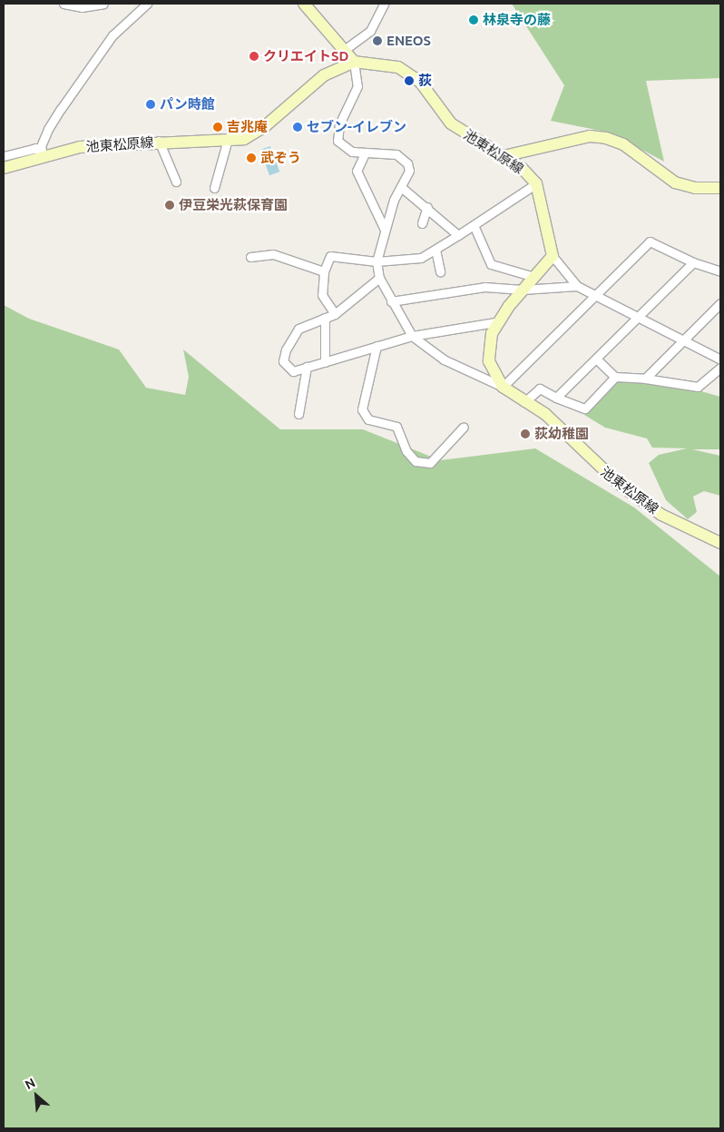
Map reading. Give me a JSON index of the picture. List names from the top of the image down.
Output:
{
  "streets": {
    "main road": ["池東松原線"]
  },
  "places": [
    "林泉寺の藤",
    "ENEOS",
    "クリエイトSD",
    "荻",
    "パン時館",
    "吉兆庵",
    "セブン-イレブン",
    "武ぞう",
    "伊豆栄光萩保育園",
    "荻幼稚園"
  ],
  "north": "top left"
}
